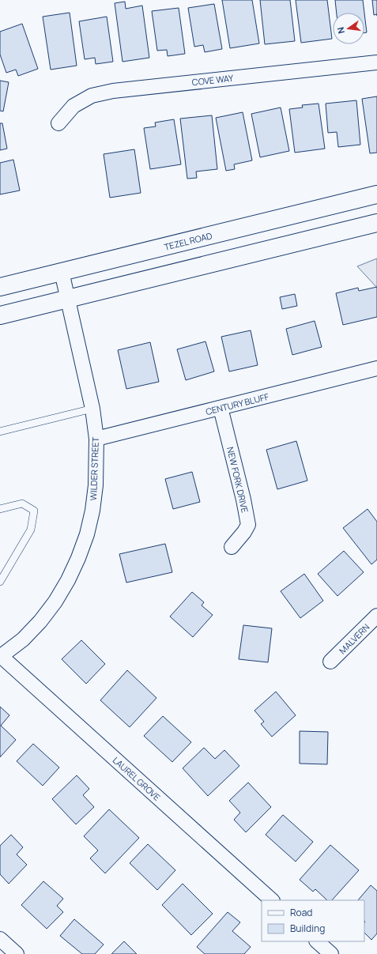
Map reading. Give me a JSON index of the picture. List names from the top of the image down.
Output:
{
  "streets": {
    "main road": ["TEZEL ROAD"],
    "street": [
      "COVE WAY",
      "CENTURY BLUFF",
      "WILDER STREET",
      "NEW FORK DRIVE",
      "MALVERN",
      "LAUREL GROVE"
    ]
  },
  "crossings": [
    ["TEZEL ROAD", "WILDER STREET"],
    ["CENTURY BLUFF", "WILDER STREET"],
    ["CENTURY BLUFF", "NEW FORK DRIVE"],
    ["WILDER STREET", "LAUREL GROVE"]
  ],
  "legend": ["Road", "Building"],
  "north": "left"
}
